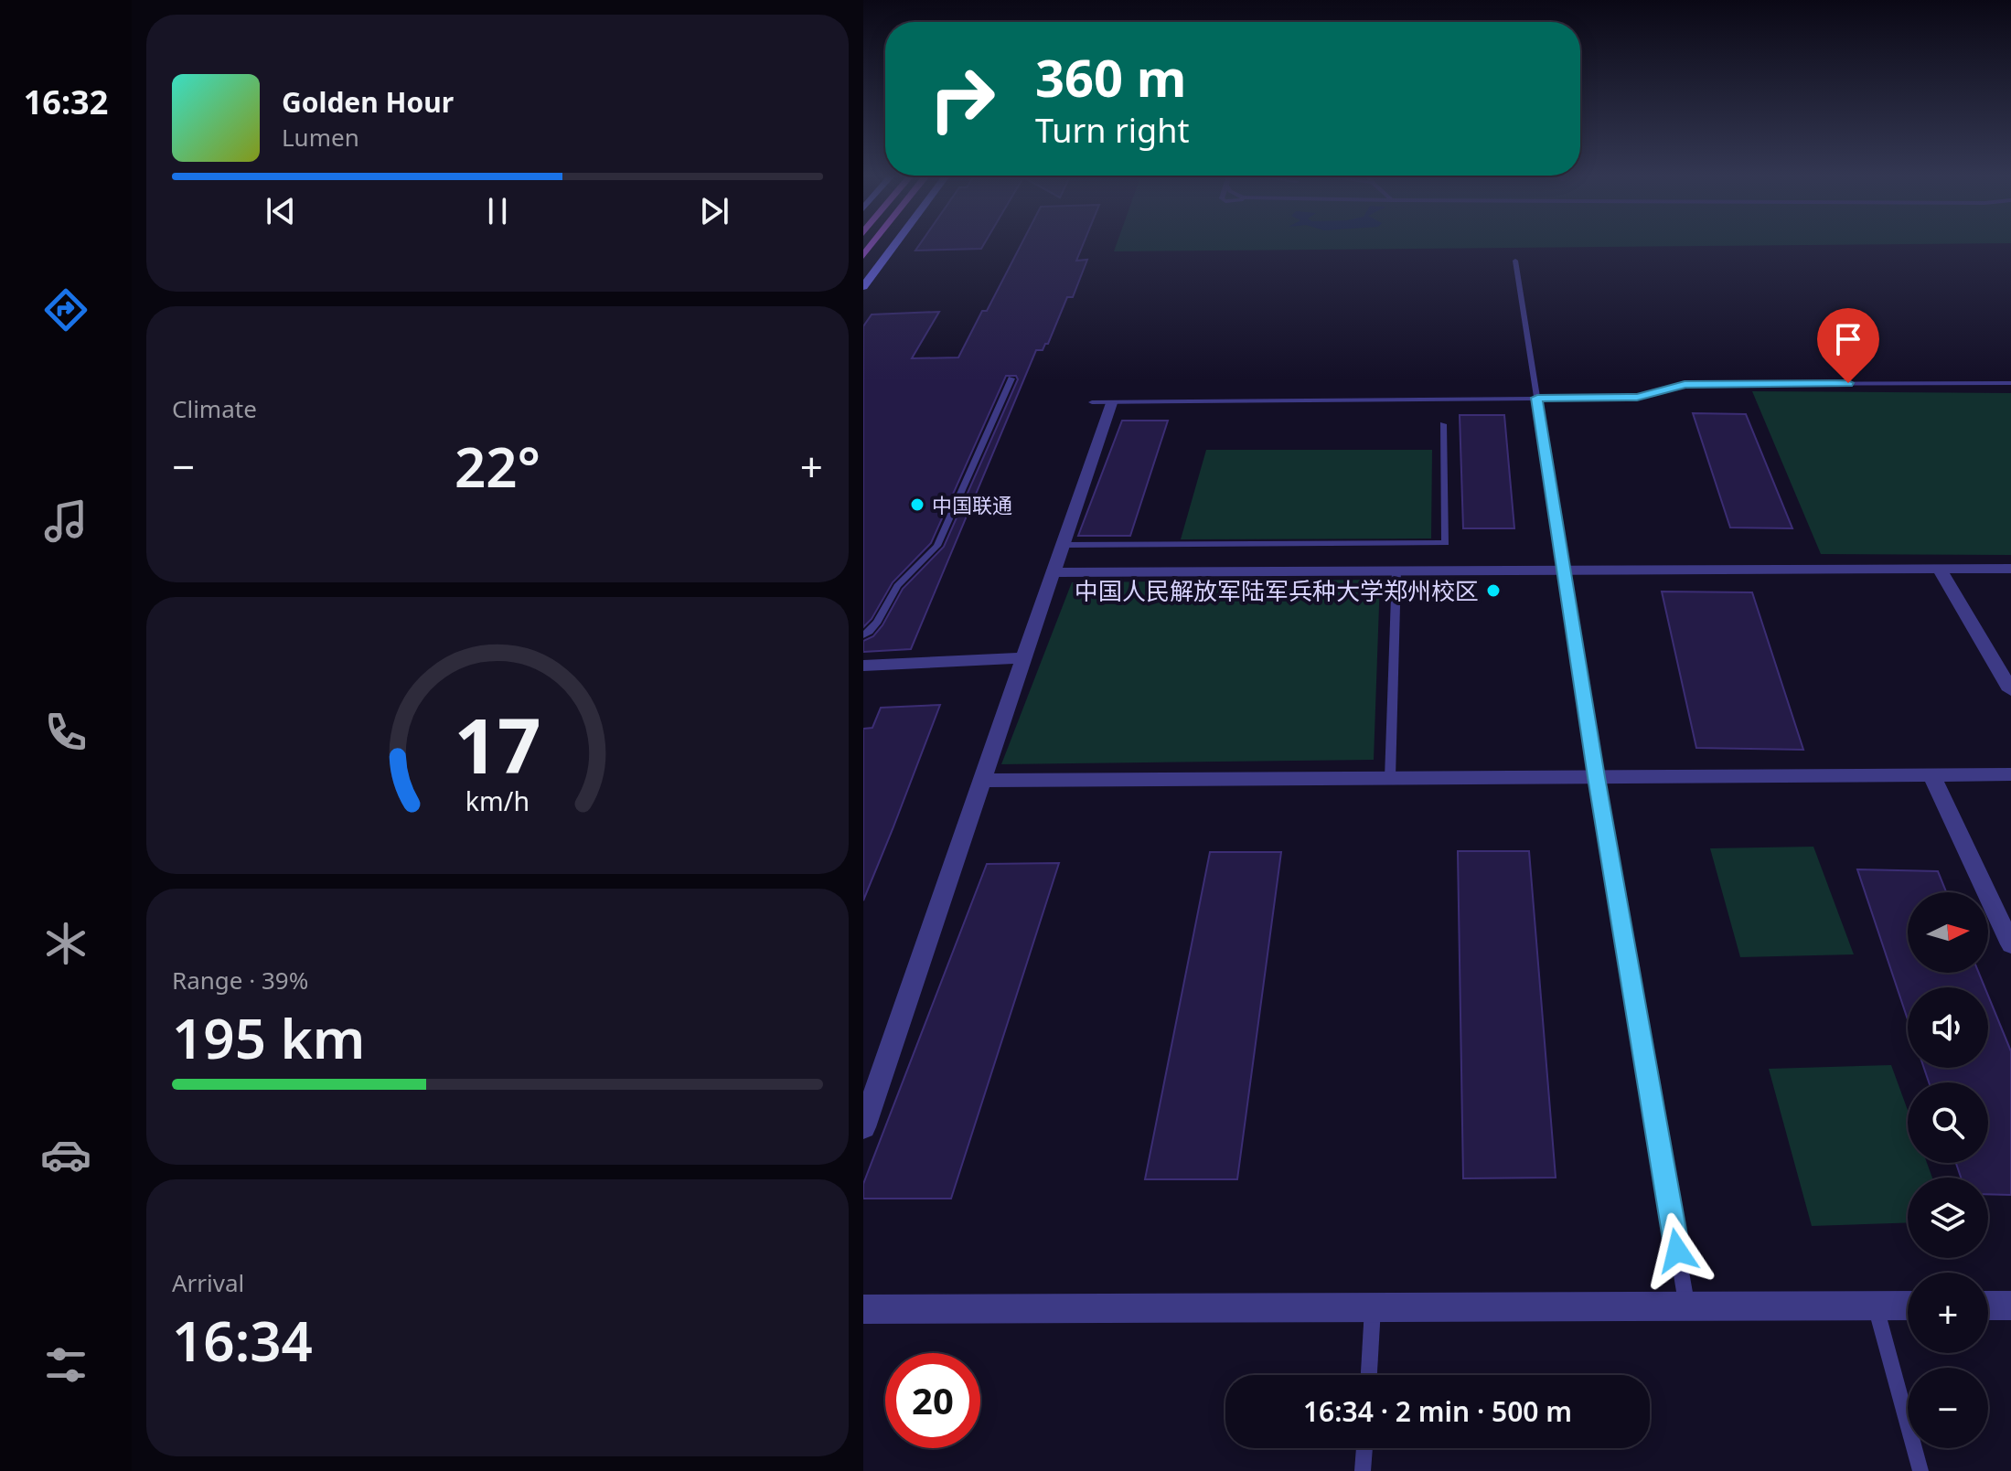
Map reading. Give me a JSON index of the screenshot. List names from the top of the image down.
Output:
{
  "places": ["中国联通", "中国人民解放军陆军兵种大学郑州校区"],
  "north": "right",
  "page": {
    "tabs": "16:32",
    "turn": ["360 m", "Turn right"],
    "song": ["Golden Hour", "Lumen"],
    "tile": [
      "Climate",
      ["Range · 39%", "195 km"],
      ["Arrival", "16:34"]
    ],
    "heat": ["−", "22°", "+"],
    "map_buttons": ["+", "−"],
    "limit": "20",
    "trip": "16:34 · 2 min · 500 m",
    "gauge": ["17", "km/h"]
  }
}
